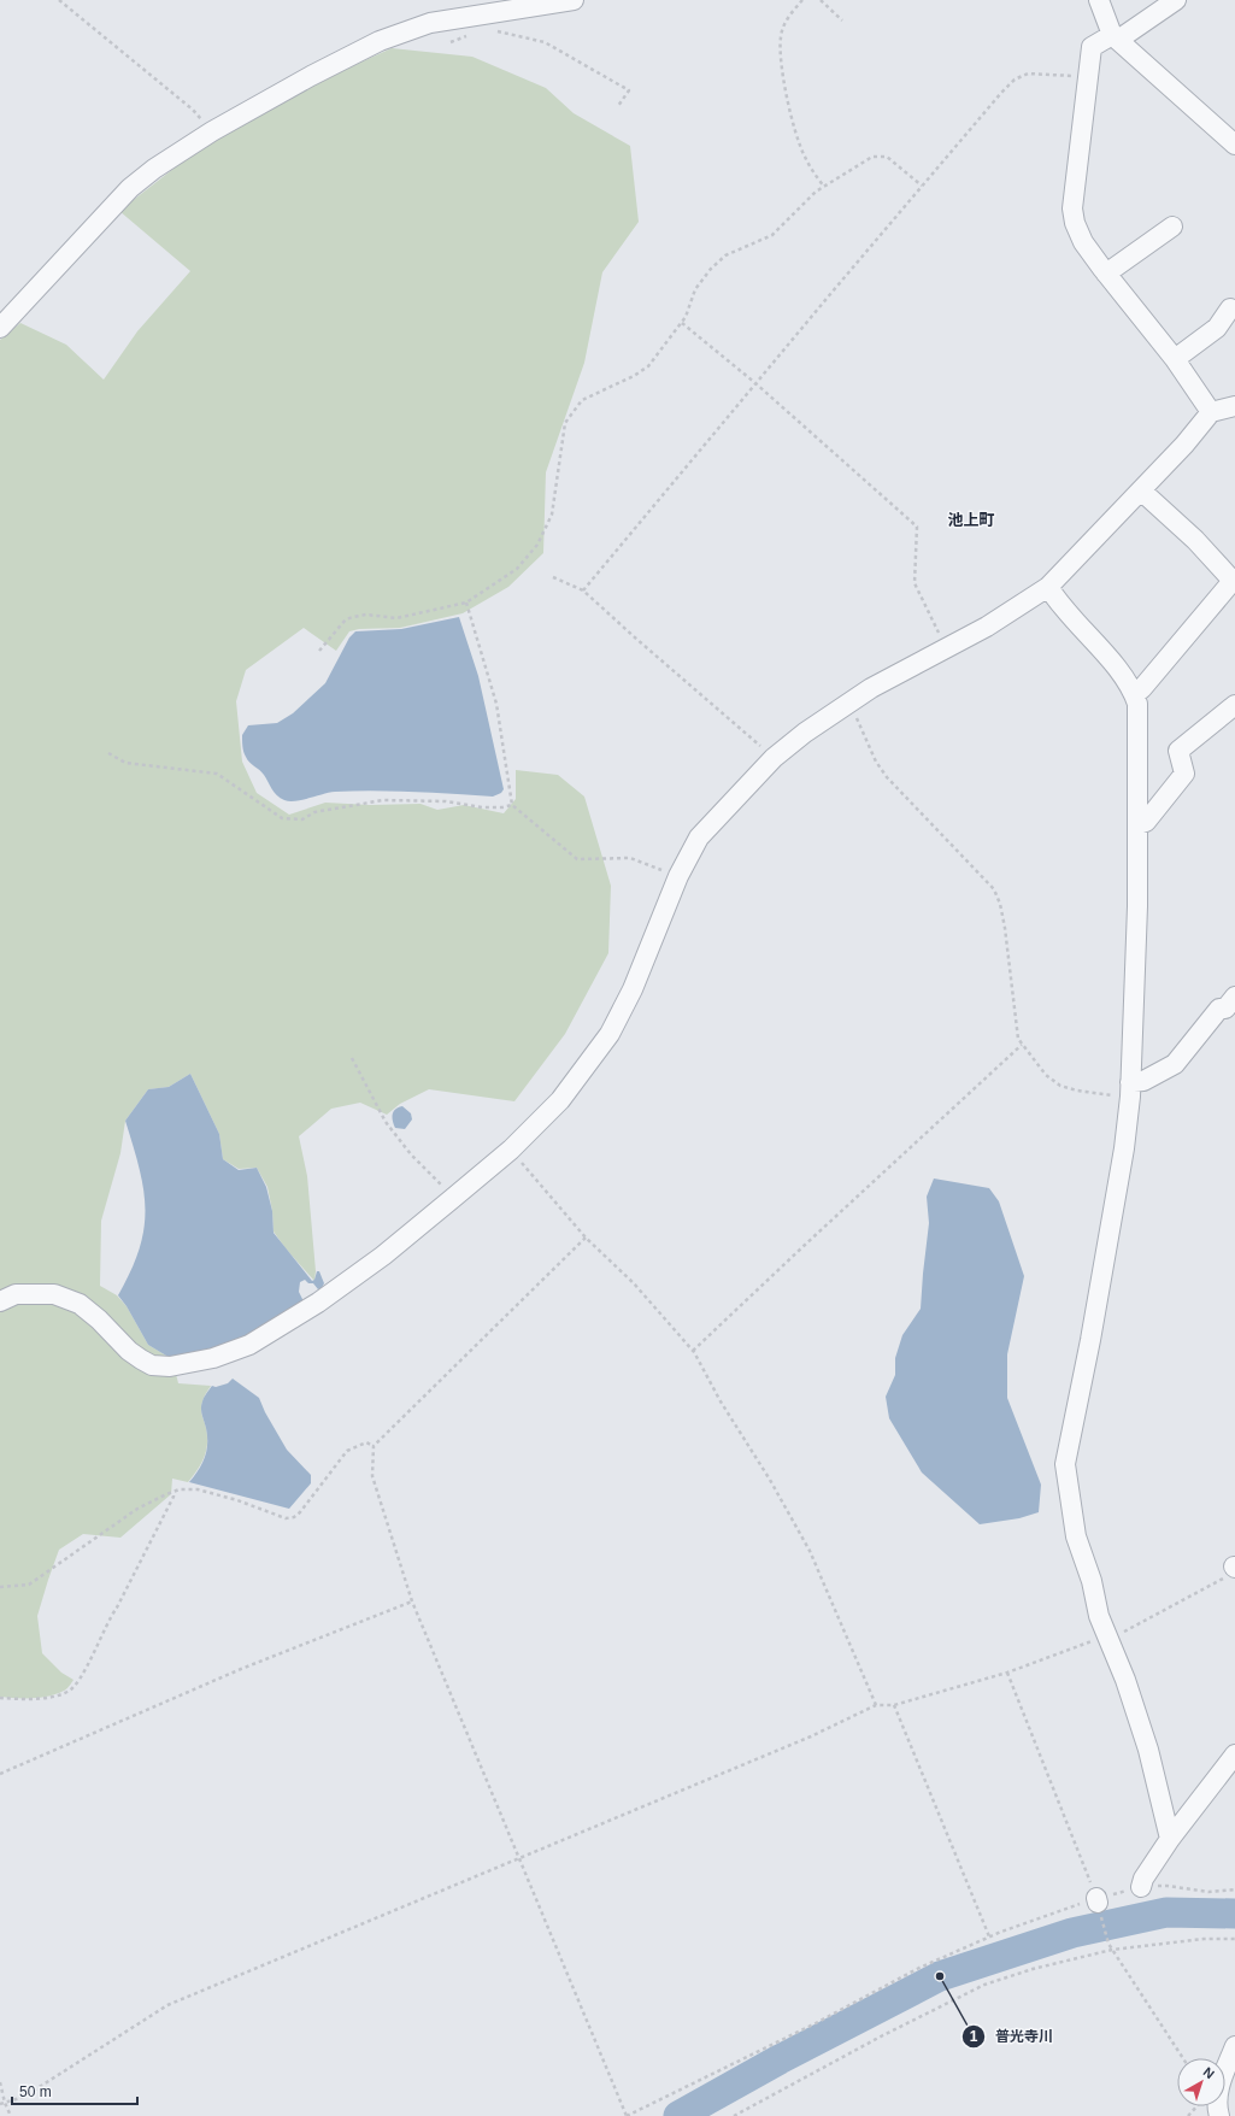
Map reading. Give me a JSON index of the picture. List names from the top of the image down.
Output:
{
  "districts": ["池上町"],
  "places": ["普光寺川"],
  "scale_bar": "50 m",
  "north": "top right"
}
